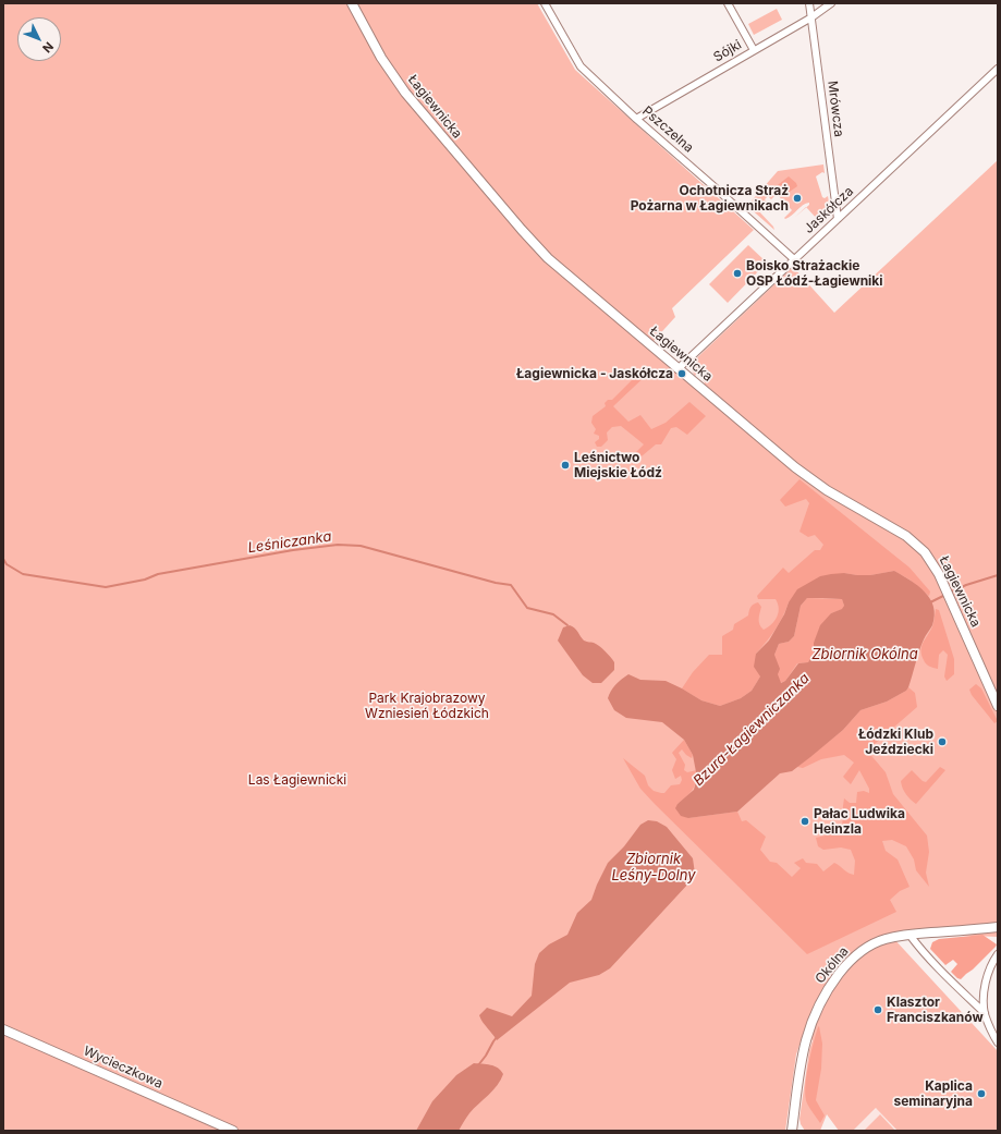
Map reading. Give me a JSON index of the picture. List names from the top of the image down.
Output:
{
  "streets": {
    "street": [
      "Sójki",
      "Łagiewnicka",
      "Mrówcza",
      "Pszczelna",
      "Jaskółcza",
      "Okólna",
      "Wycieczkowa"
    ]
  },
  "crossings": [
    ["Sójki", "Mrówcza"],
    ["Sójki", "Pszczelna"],
    ["Łagiewnicka", "Jaskółcza"],
    ["Mrówcza", "Jaskółcza"],
    ["Pszczelna", "Jaskółcza"]
  ],
  "water": [
    "Leśniczanka",
    "Zbiornik Okólna",
    "Bzura-Łagiewniczanka",
    "Zbiornik Leśny-Dolny"
  ],
  "parks": ["Park Krajobrazowy Wzniesień Łódzkich", "Las Łagiewnicki"],
  "places": [
    "Ochotnicza Straż Pożarna w Łagiewnikach",
    "Boisko Strażackie OSP Łódź-Łagiewniki",
    "Łagiewnicka - Jaskółcza",
    "Leśnictwo Miejskie Łódź",
    "Łódzki Klub Jeździecki",
    "Pałac Ludwika Heinzla",
    "Klasztor Franciszkanów",
    "Kaplica seminaryjna"
  ],
  "north": "bottom right"
}
